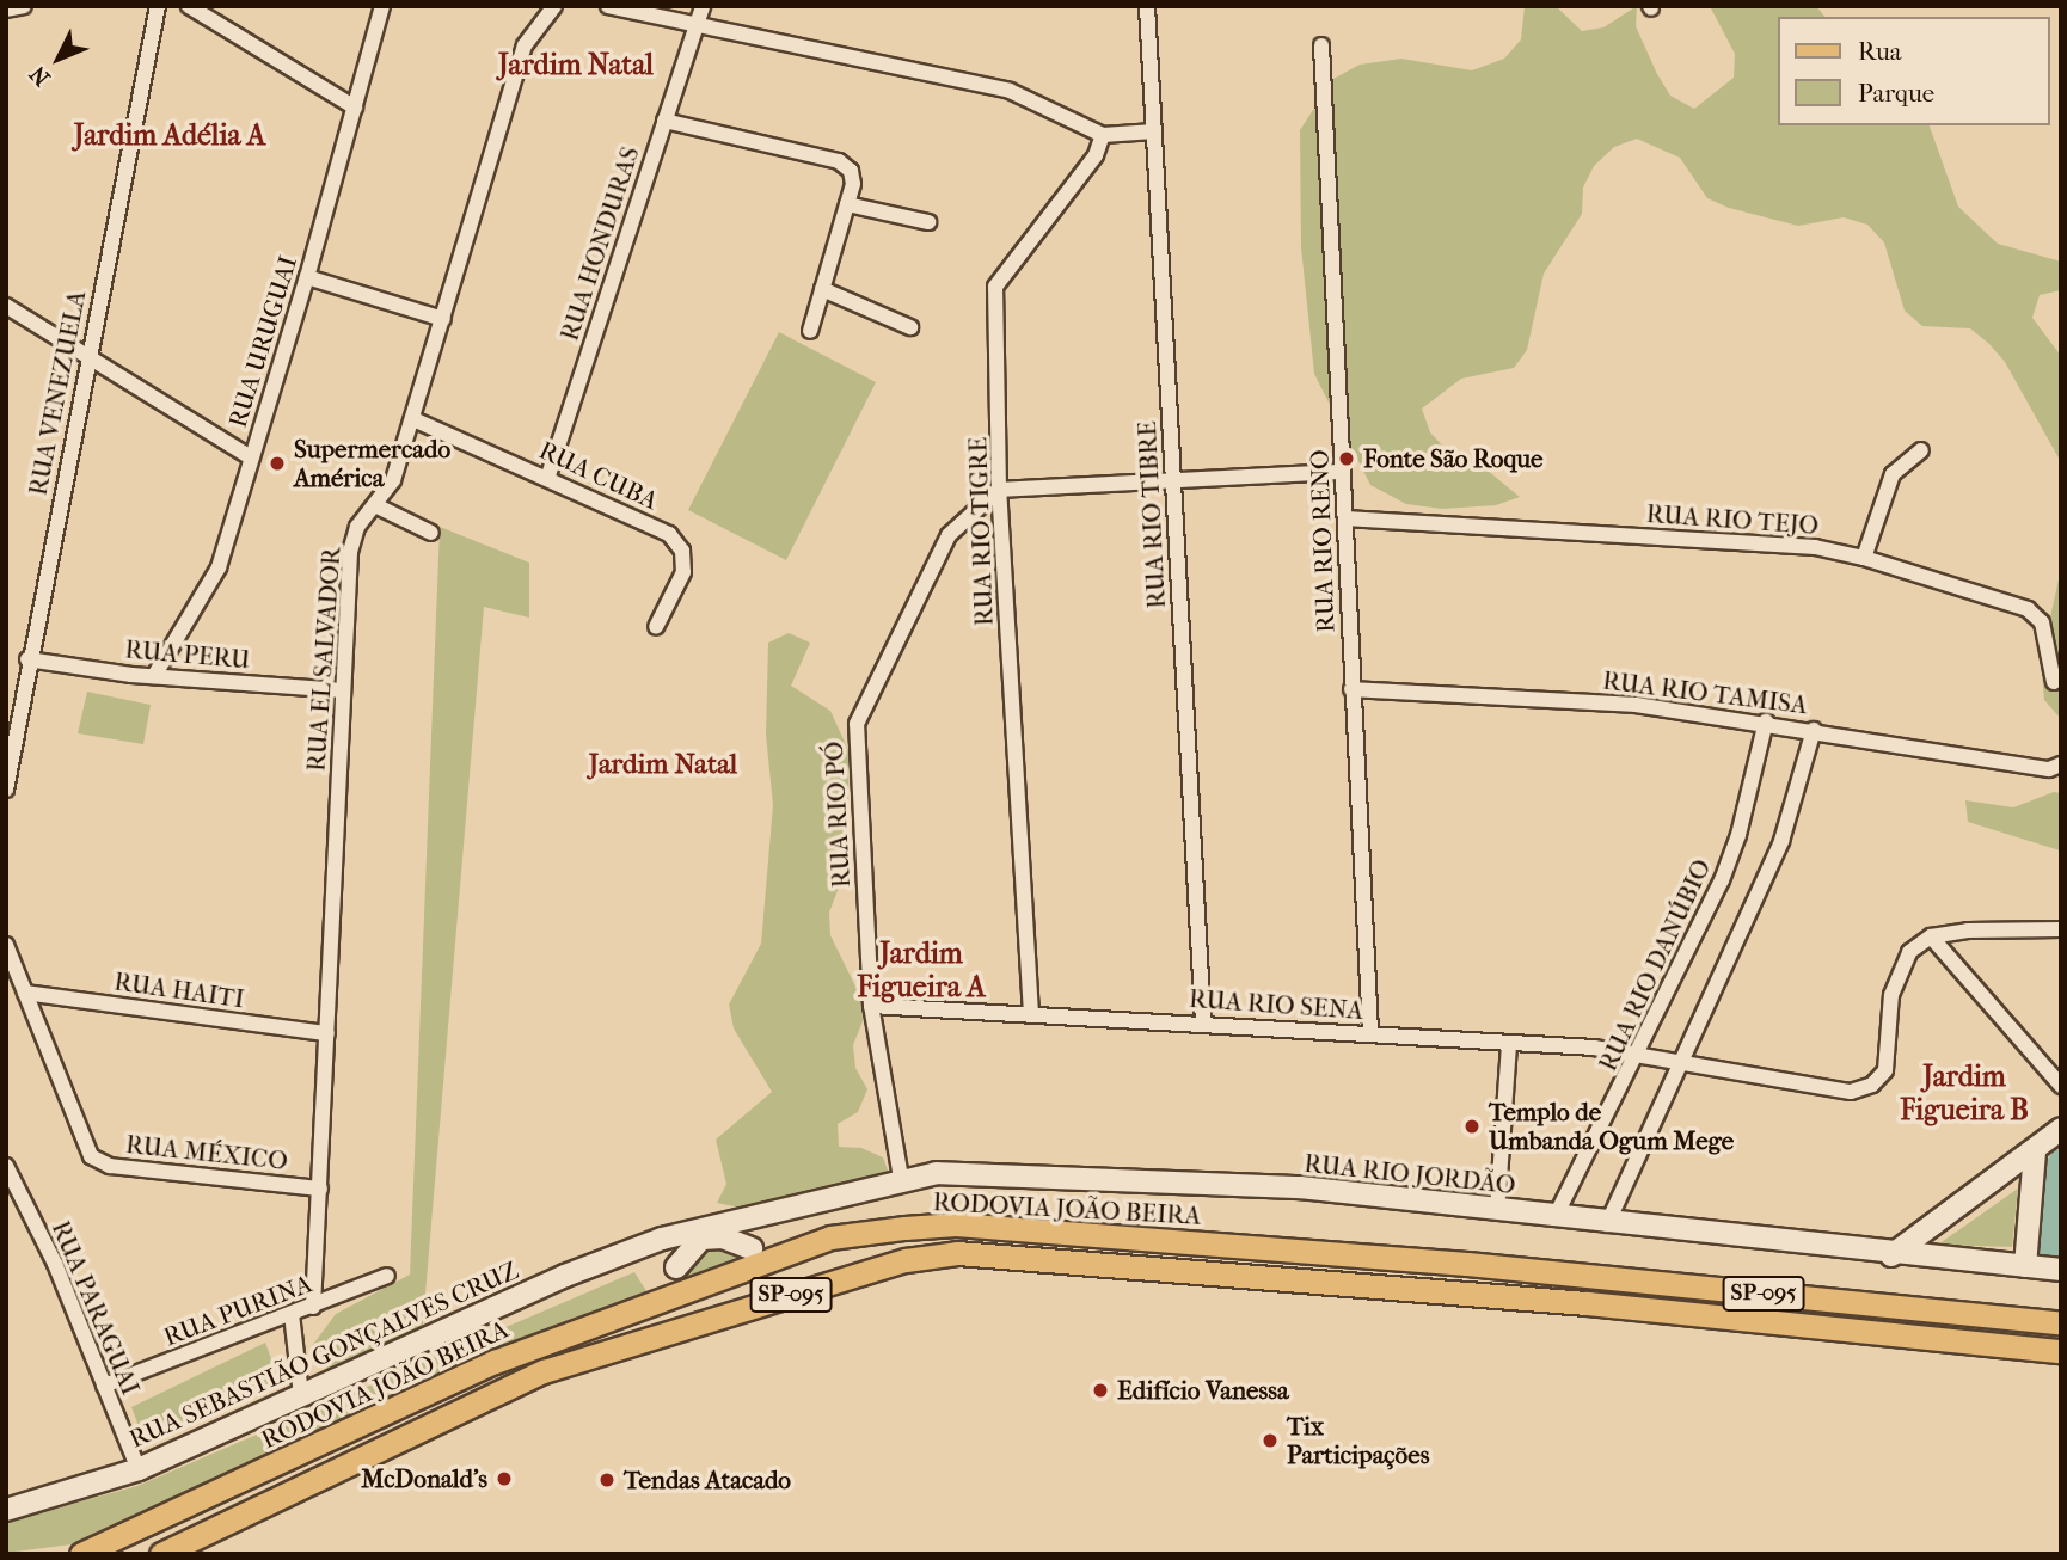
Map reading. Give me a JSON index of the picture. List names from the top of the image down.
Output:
{
  "streets": {
    "main road": ["RODOVIA JOÃO BEIRA", "SP-095"],
    "street": [
      "RUA HONDURAS",
      "RUA URUGUAI",
      "RUA VENEZUELA",
      "RUA CUBA",
      "RUA RIO TIBRE",
      "RUA RIO TEJO",
      "RUA RIO TIGRE",
      "RUA RIO RENO",
      "RUA PERU",
      "RUA EL SALVADOR",
      "RUA RIO TAMISA",
      "RUA RIO PÓ",
      "RUA RIO DANÚBIO",
      "RUA HAITI",
      "RUA RIO SENA",
      "RUA MÉXICO",
      "RUA RIO JORDÃO",
      "RUA PARAGUAI",
      "RUA PURINA",
      "RUA SEBASTIÃO GONÇALVES CRUZ"
    ]
  },
  "crossings": [
    ["RUA HONDURAS", "RUA CUBA"],
    ["RUA URUGUAI", "RUA PERU"],
    ["RUA VENEZUELA", "RUA PERU"],
    ["RUA CUBA", "RUA EL SALVADOR"],
    ["RUA RIO TIBRE", "RUA RIO SENA"],
    ["RUA RIO TEJO", "RUA RIO RENO"],
    ["RUA RIO TIGRE", "RUA RIO PÓ"],
    ["RUA RIO TIGRE", "RUA RIO SENA"],
    ["RUA RIO RENO", "RUA RIO TAMISA"],
    ["RUA RIO RENO", "RUA RIO SENA"],
    ["RUA PERU", "RUA EL SALVADOR"],
    ["RUA EL SALVADOR", "RUA HAITI"],
    ["RUA EL SALVADOR", "RUA MÉXICO"],
    ["RUA EL SALVADOR", "RUA PURINA"],
    ["RUA RIO TAMISA", "RUA RIO DANÚBIO"],
    ["RUA RIO PÓ", "RUA RIO SENA"],
    ["RUA RIO PÓ", "RUA RIO JORDÃO"],
    ["RUA RIO DANÚBIO", "RUA RIO SENA"],
    ["RUA RIO DANÚBIO", "RUA RIO JORDÃO"],
    ["RUA HAITI", "RUA MÉXICO"],
    ["RUA RIO JORDÃO", "RUA SEBASTIÃO GONÇALVES CRUZ"],
    ["RUA PARAGUAI", "RUA PURINA"],
    ["RUA PARAGUAI", "RUA SEBASTIÃO GONÇALVES CRUZ"]
  ],
  "districts": [
    "Jardim Natal",
    "Jardim Adélia A",
    "Jardim Natal",
    "Jardim Figueira A",
    "Jardim Figueira B"
  ],
  "places": [
    "Fonte São Roque",
    "Supermercado América",
    "Templo de Umbanda Ogum Mege",
    "Edifício Vanessa",
    "Tix Participações",
    "McDonald's",
    "Tendas Atacado"
  ],
  "legend": ["Rua", "Parque"],
  "north": "bottom left"
}
